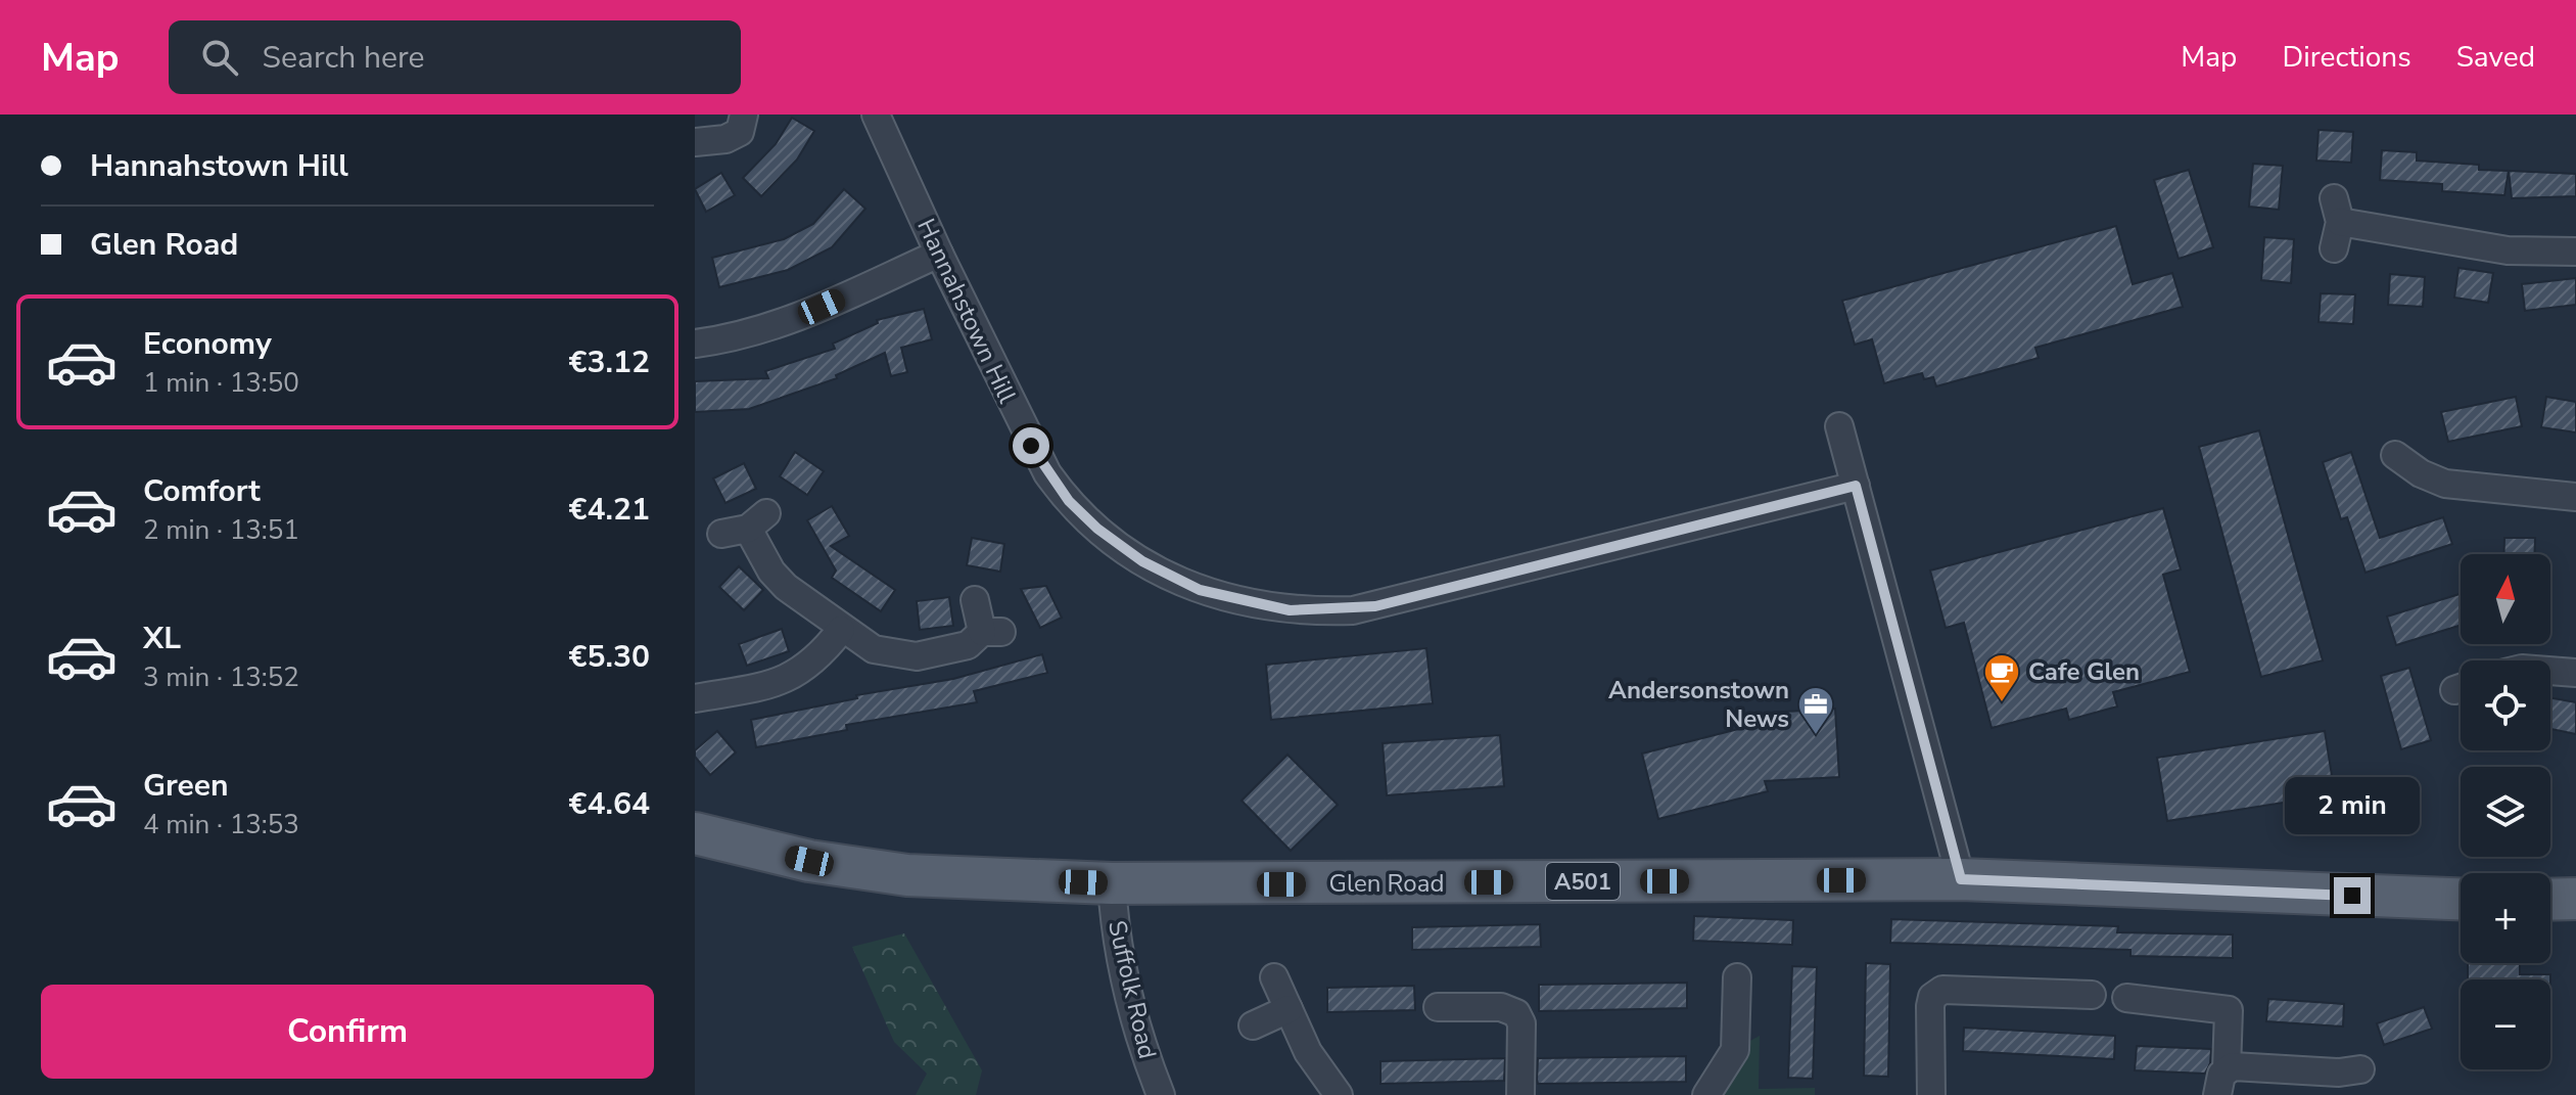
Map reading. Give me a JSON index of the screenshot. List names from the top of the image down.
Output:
{
  "streets": {
    "main road": ["A501", "Glen Road"],
    "street": ["Hannahstown Hill", "Suffolk Road"]
  },
  "crossings": [
    ["Glen Road", "Suffolk Road"]
  ],
  "places": {
    "cafe": ["Cafe Glen"],
    "office": ["Andersonstown News"]
  },
  "north": "top",
  "page": {
    "header": "Map",
    "search": "Search here",
    "nav": ["Map", "Directions", "Saved"],
    "banner": ["Hannahstown Hill", "Glen Road"],
    "list": [
      {
        "name": "Economy",
        "note": "1 min · 13:50",
        "value": "€3.12"
      },
      {
        "name": "Comfort",
        "note": "2 min · 13:51",
        "value": "€4.21"
      },
      {
        "name": "XL",
        "note": "3 min · 13:52",
        "value": "€5.30"
      },
      {
        "name": "Green",
        "note": "4 min · 13:53",
        "value": "€4.64"
      }
    ],
    "map_buttons": ["+", "−"],
    "bubble": "2 min",
    "buttons": "Confirm"
  }
}
